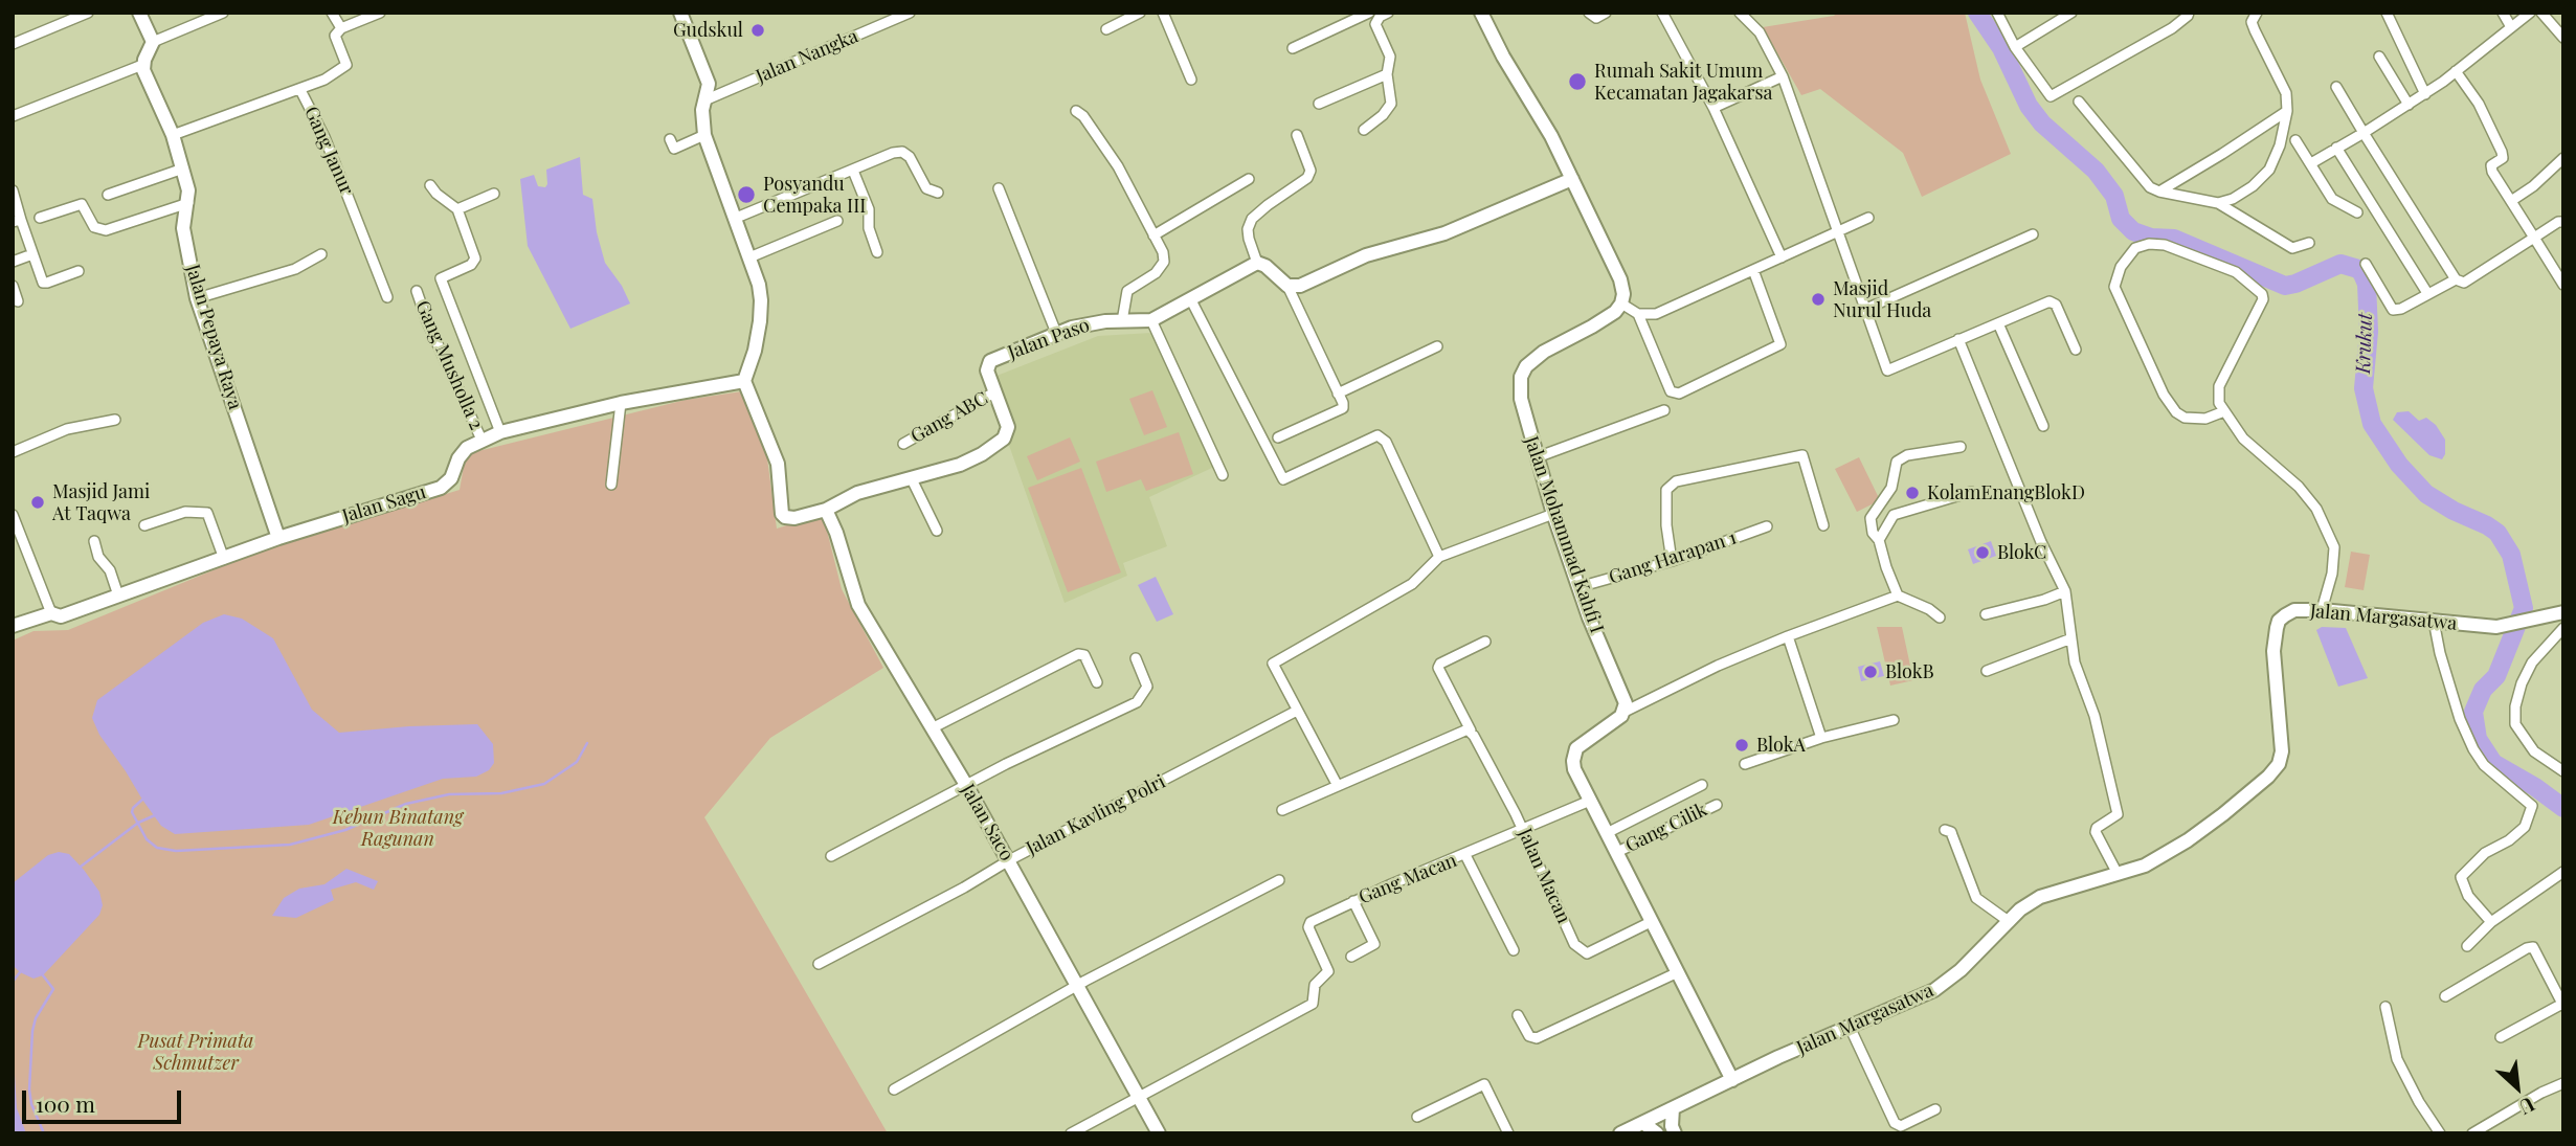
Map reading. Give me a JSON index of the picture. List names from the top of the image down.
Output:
{
  "streets": {
    "main road": [
      "Jalan Pepaya Raya",
      "Jalan Paso",
      "Jalan Sagu",
      "Jalan Mohammad Kahfi I",
      "Jalan Margasatwa",
      "Jalan Saco"
    ],
    "street": [
      "Jalan Nangka",
      "Gang Janur",
      "Gang Musholla 2",
      "Gang ABC",
      "Gang Harapan 1",
      "Jalan Kavling Polri",
      "Gang Cilik",
      "Jalan Macan",
      "Gang Macan"
    ]
  },
  "crossings": [
    ["Gang Janur", "Jalan Pepaya Raya"],
    ["Jalan Pepaya Raya", "Jalan Sagu"],
    ["Jalan Paso", "Gang ABC"],
    ["Jalan Paso", "Jalan Sagu"],
    ["Jalan Paso", "Jalan Saco"],
    ["Gang Musholla 2", "Jalan Sagu"],
    ["Jalan Mohammad Kahfi I", "Gang Harapan 1"],
    ["Jalan Kavling Polri", "Jalan Saco"],
    ["Jalan Saco", "Gang Macan"],
    ["Jalan Macan", "Gang Macan"]
  ],
  "water": ["Krukut"],
  "parks": ["Kebun Binatang Ragunan", "Pusat Primata Schmutzer"],
  "places": [
    "Gudskul",
    "Rumah Sakit Umum Kecamatan Jagakarsa",
    "Posyandu Cempaka III",
    "Masjid Nurul Huda",
    "KolamEnangBlokD",
    "Masjid Jami At Taqwa",
    "BlokC",
    "BlokB",
    "BlokA"
  ],
  "scale_bar": "100 m",
  "north": "bottom right"
}
